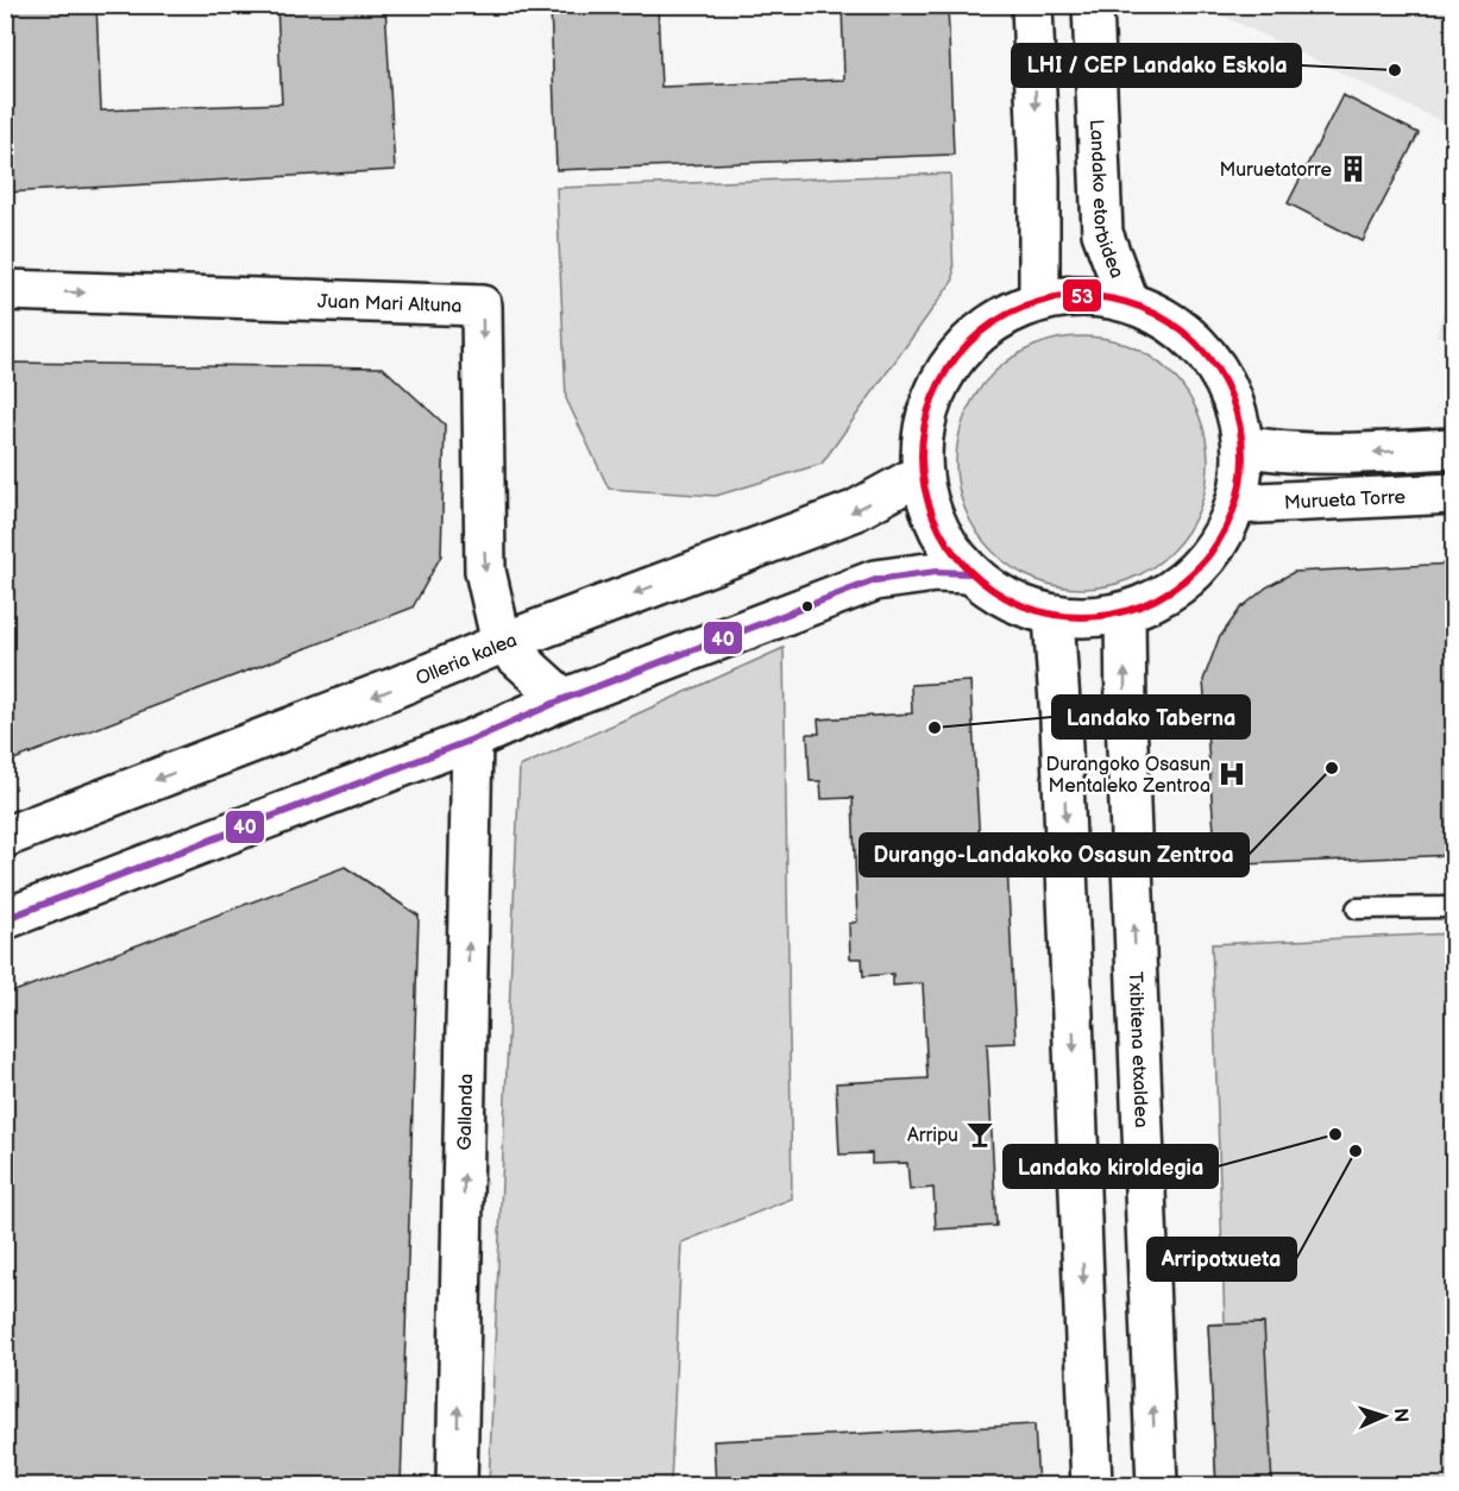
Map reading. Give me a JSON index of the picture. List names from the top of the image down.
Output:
{
  "streets": {
    "street": [
      "Landako etorbidea",
      "Juan Mari Altuna",
      "Murueta Torre",
      "Olleria kalea",
      "Txibitena etxaldea",
      "Gallanda"
    ]
  },
  "crossings": [
    ["Juan Mari Altuna", "Olleria kalea"]
  ],
  "one_way": ["Gallanda"],
  "places": {
    "other": [
      "LHI / CEP Landako Eskola",
      "Landako Taberna",
      "Durango-Landakoko Osasun Zentroa",
      "Landako kiroldegia",
      "Arripotxueta"
    ],
    "building": ["Muruetatorre"],
    "hospital": ["Durangoko Osasun Mentaleko Zentroa"],
    "bar": ["Arripu"]
  },
  "lines": ["transit line 53", "transit line 40"],
  "north": "right"
}
